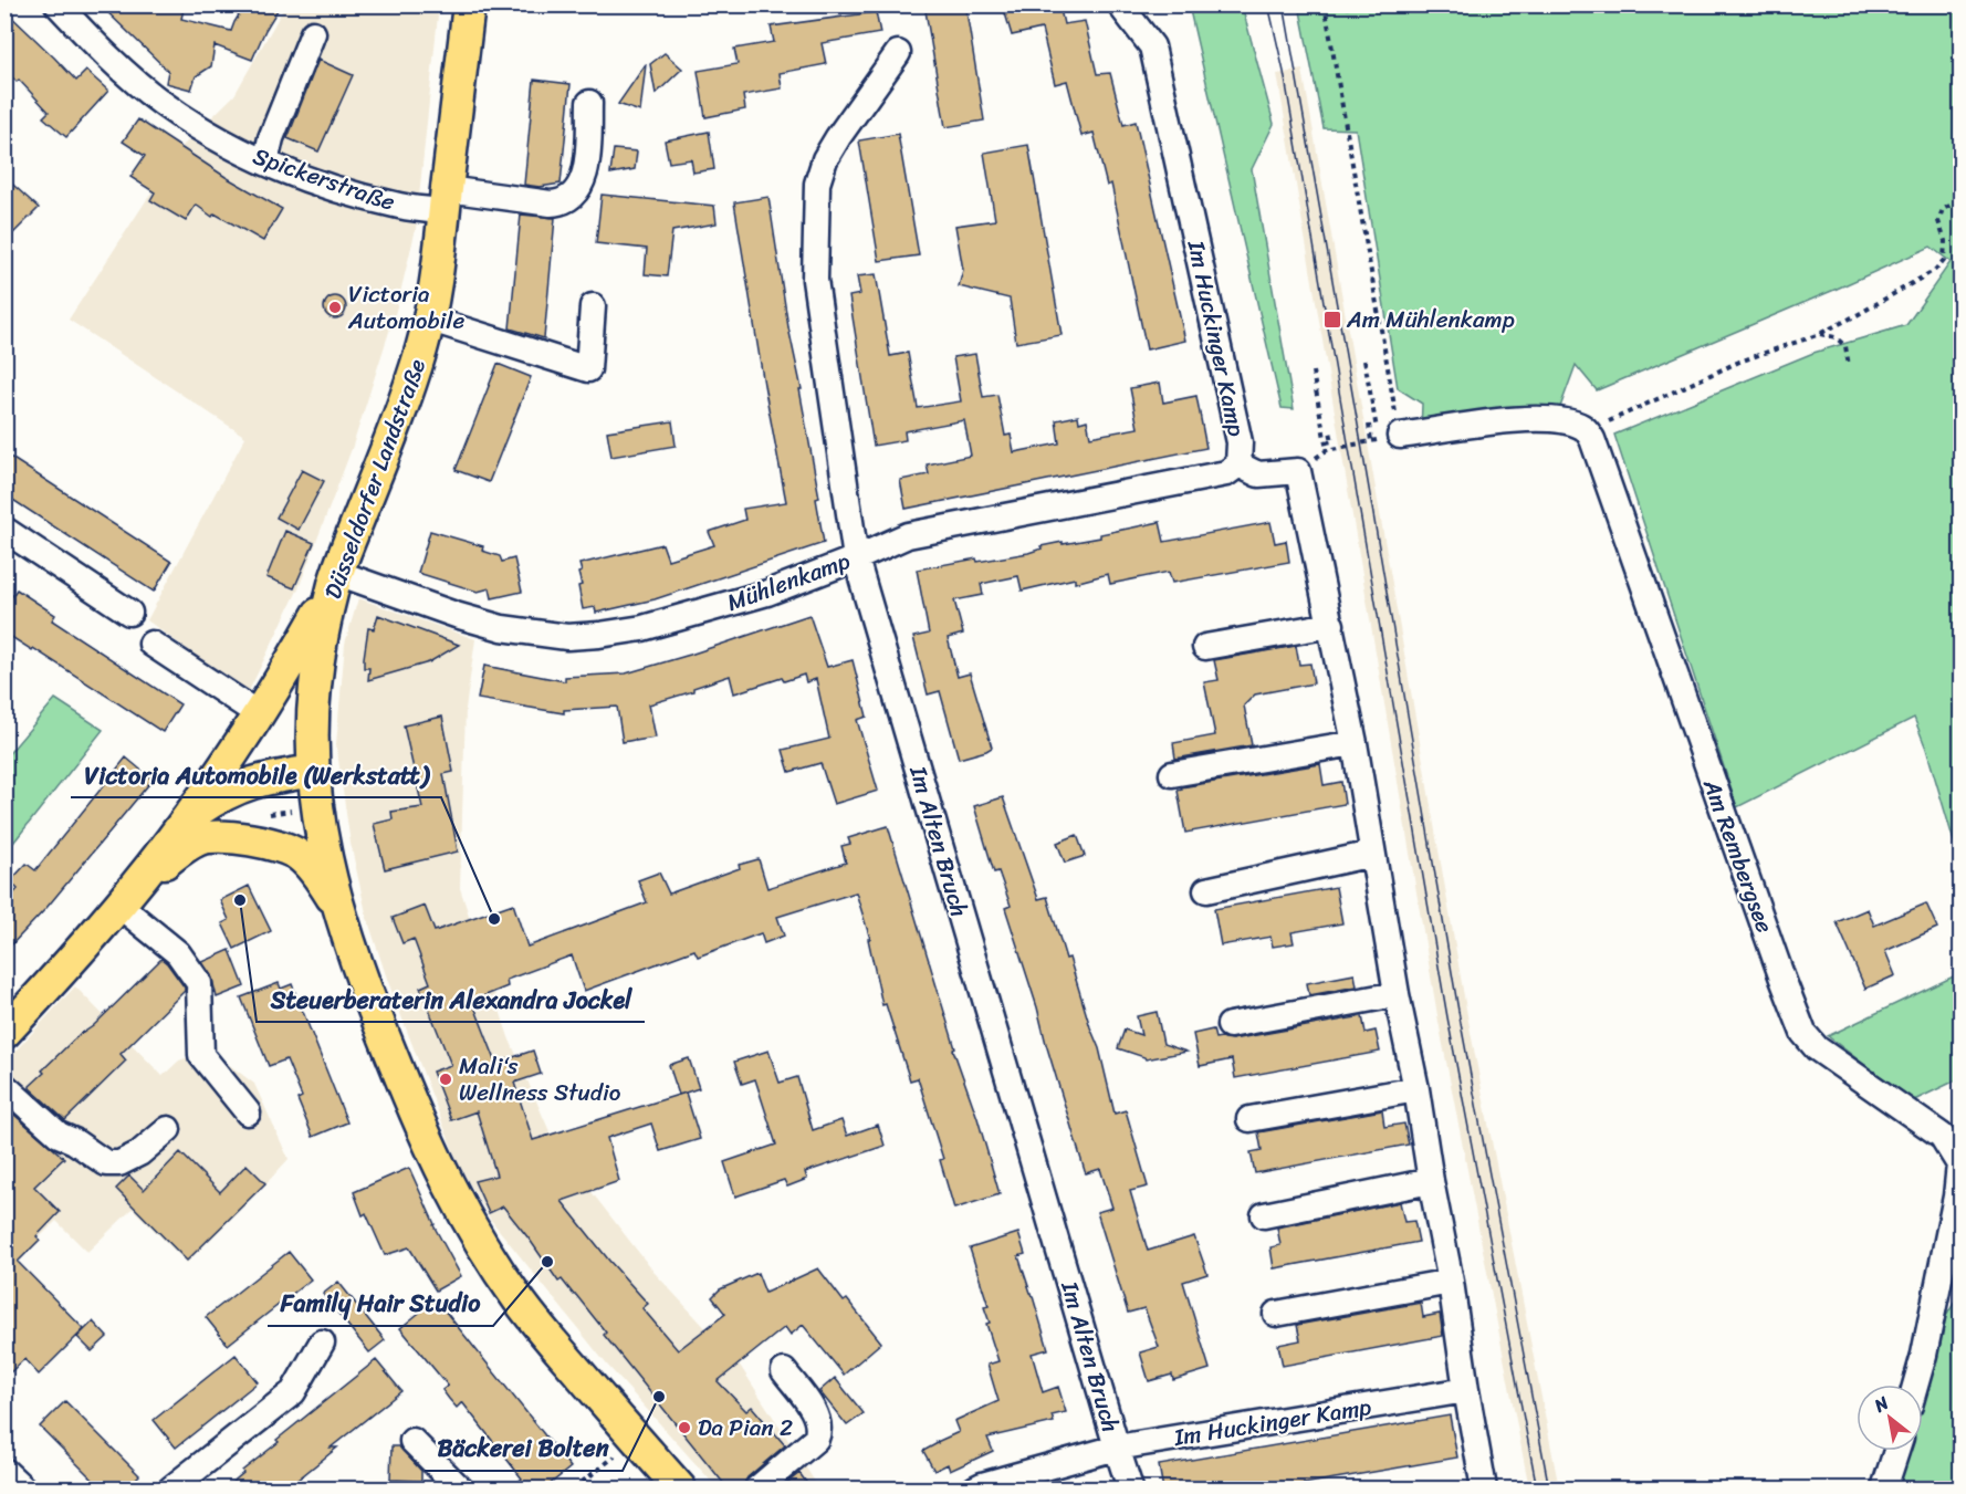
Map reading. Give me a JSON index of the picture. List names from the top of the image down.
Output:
{
  "streets": {
    "main road": ["Düsseldorfer Landstraße"],
    "street": [
      "Spickerstraße",
      "Im Huckinger Kamp",
      "Mühlenkamp",
      "Im Alten Bruch",
      "Am Rembergsee"
    ]
  },
  "crossings": [
    ["Spickerstraße", "Düsseldorfer Landstraße"],
    ["Im Huckinger Kamp", "Mühlenkamp"],
    ["Im Huckinger Kamp", "Im Alten Bruch"],
    ["Düsseldorfer Landstraße", "Mühlenkamp"],
    ["Mühlenkamp", "Im Alten Bruch"]
  ],
  "places": {
    "other": [
      "Victoria Automobile",
      "Steuerberaterin Alexandra Jockel",
      "Victoria Automobile (Werkstatt)",
      "Mali‘s Wellness Studio",
      "Family Hair Studio",
      "Bäckerei Bolten",
      "Da Pian 2"
    ],
    "transit": ["Am Mühlenkamp"]
  },
  "north": "top left"
}
